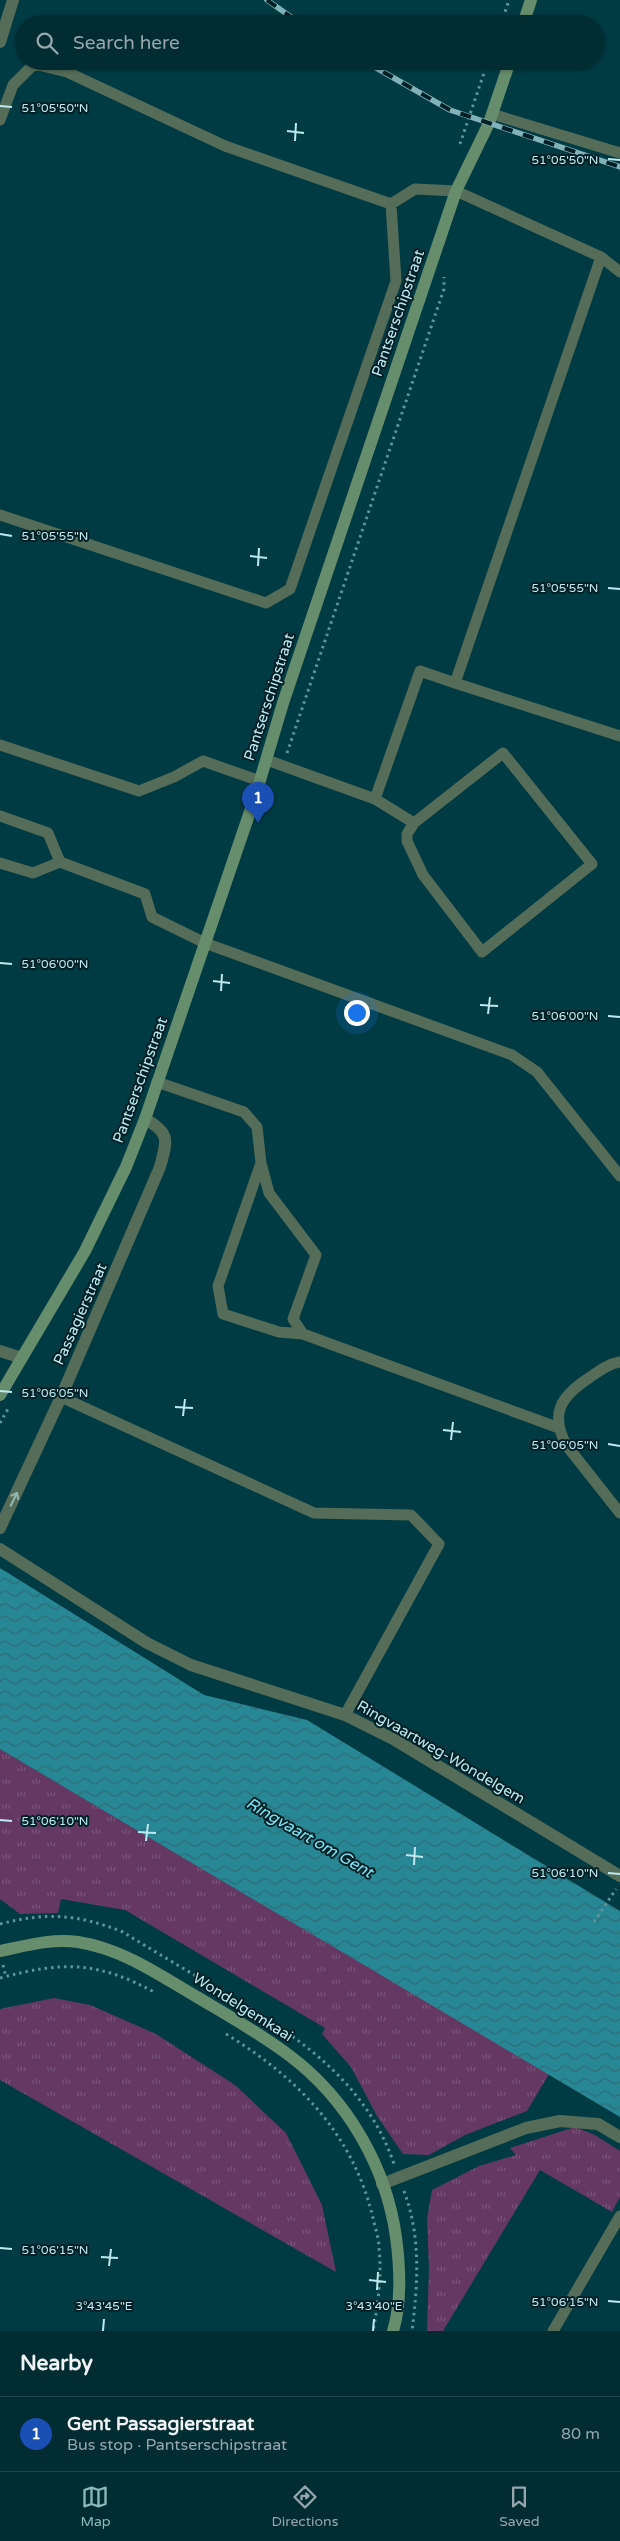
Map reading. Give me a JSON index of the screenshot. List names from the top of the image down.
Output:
{
  "streets": {
    "main road": ["Pantserschipstraat", "Wondelgemkaai"],
    "street": ["Passagierstraat", "Ringvaartweg-Wondelgem"]
  },
  "crossings": [
    ["Pantserschipstraat", "Passagierstraat"]
  ],
  "water": ["Ringvaart om Gent"],
  "page": {
    "search": "Search here",
    "pins": "1",
    "heading": "Nearby",
    "list": [
      {
        "mark": "1",
        "name": "Gent Passagierstraat",
        "note": "Bus stop · Pantserschipstraat",
        "value": "80 m"
      }
    ],
    "nav": ["Map", "Directions", "Saved"]
  },
  "coordinates": [
    "51°05'50\"N",
    "51°05'55\"N",
    "51°06'00\"N",
    "51°06'05\"N",
    "51°06'10\"N",
    "51°06'15\"N",
    "3°43'45\"E",
    "3°43'40\"E"
  ]
}
